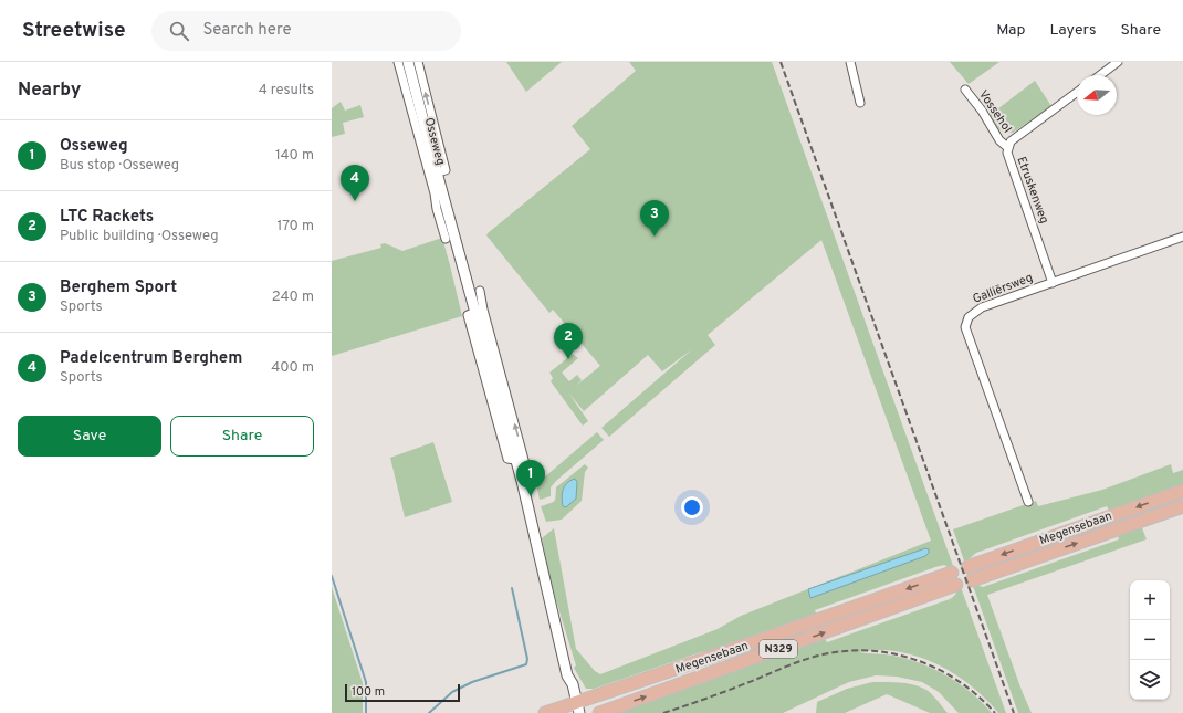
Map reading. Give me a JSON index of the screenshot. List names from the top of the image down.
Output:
{
  "streets": {
    "main road": ["Megensebaan", "N329"],
    "street": [
      "Vossehol",
      "Osseweg",
      "Etruskenweg",
      "Galliërsweg"
    ]
  },
  "crossings": [
    ["Vossehol", "Etruskenweg"],
    ["Osseweg", "Megensebaan"],
    ["Etruskenweg", "Galliërsweg"]
  ],
  "scale_bar": "100 m",
  "north": "left",
  "page": {
    "header": "Streetwise",
    "search": "Search here",
    "nav": ["Map", "Layers", "Share"],
    "heading": ["Nearby", "4 results"],
    "list": [
      {
        "mark": "1",
        "name": "Osseweg",
        "note": "Bus stop · Osseweg",
        "value": "140 m"
      },
      {
        "mark": "2",
        "name": "LTC Rackets",
        "note": "Public building · Osseweg",
        "value": "170 m"
      },
      {
        "mark": "3",
        "name": "Berghem Sport",
        "note": "Sports",
        "value": "240 m"
      },
      {
        "mark": "4",
        "name": "Padelcentrum Berghem",
        "note": "Sports",
        "value": "400 m"
      }
    ],
    "pins": [
      "4",
      "3",
      "2",
      "1"
    ],
    "buttons": ["Save", "Share"],
    "map_buttons": ["+", "−"],
    "scale": "100 m"
  }
}
